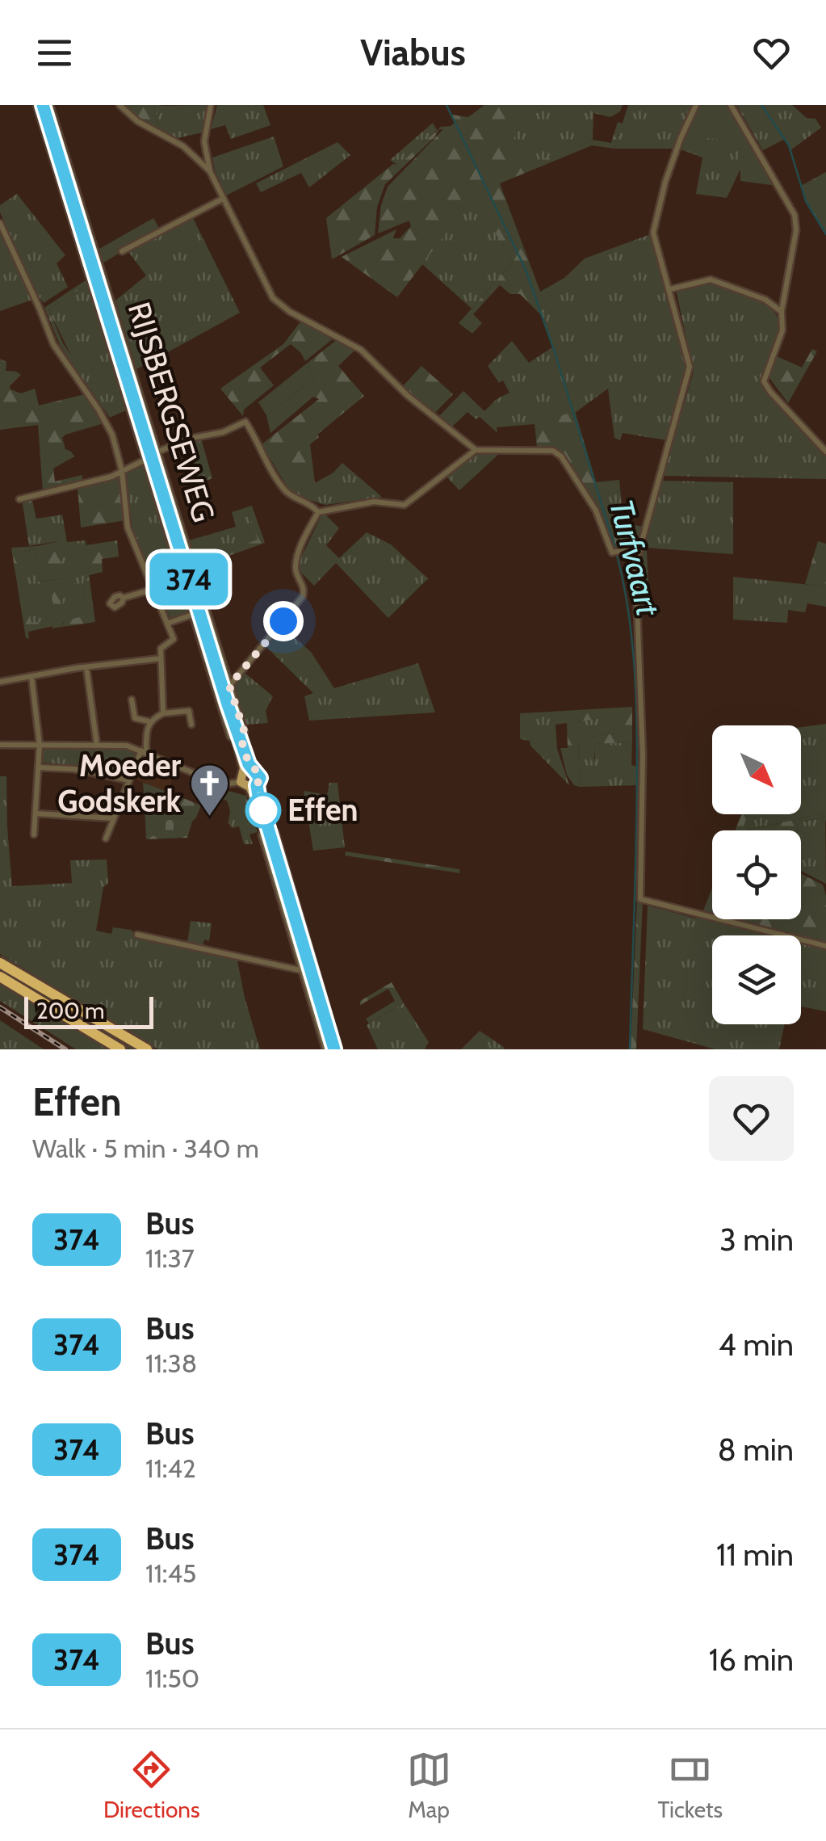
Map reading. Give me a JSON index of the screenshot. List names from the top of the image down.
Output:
{
  "streets": {
    "main road": ["RIJSBERGSEWEG"]
  },
  "water": ["Turfvaart"],
  "places": {
    "other": ["Effen"],
    "church": ["Moeder Godskerk"]
  },
  "lines": ["bus line 374"],
  "scale_bar": "200 m",
  "north": "bottom right",
  "page": {
    "header": "Viabus",
    "on_map": "374",
    "scale": "200 m",
    "heading": ["Effen", "Walk · 5 min · 340 m"],
    "list": [
      {
        "mark": "374",
        "name": "Bus",
        "note": "11:37",
        "value": "3 min"
      },
      {
        "mark": "374",
        "name": "Bus",
        "note": "11:38",
        "value": "4 min"
      },
      {
        "mark": "374",
        "name": "Bus",
        "note": "11:42",
        "value": "8 min"
      },
      {
        "mark": "374",
        "name": "Bus",
        "note": "11:45",
        "value": "11 min"
      },
      {
        "mark": "374",
        "name": "Bus",
        "note": "11:50",
        "value": "16 min"
      }
    ],
    "tabs": ["Directions", "Map", "Tickets"]
  }
}
